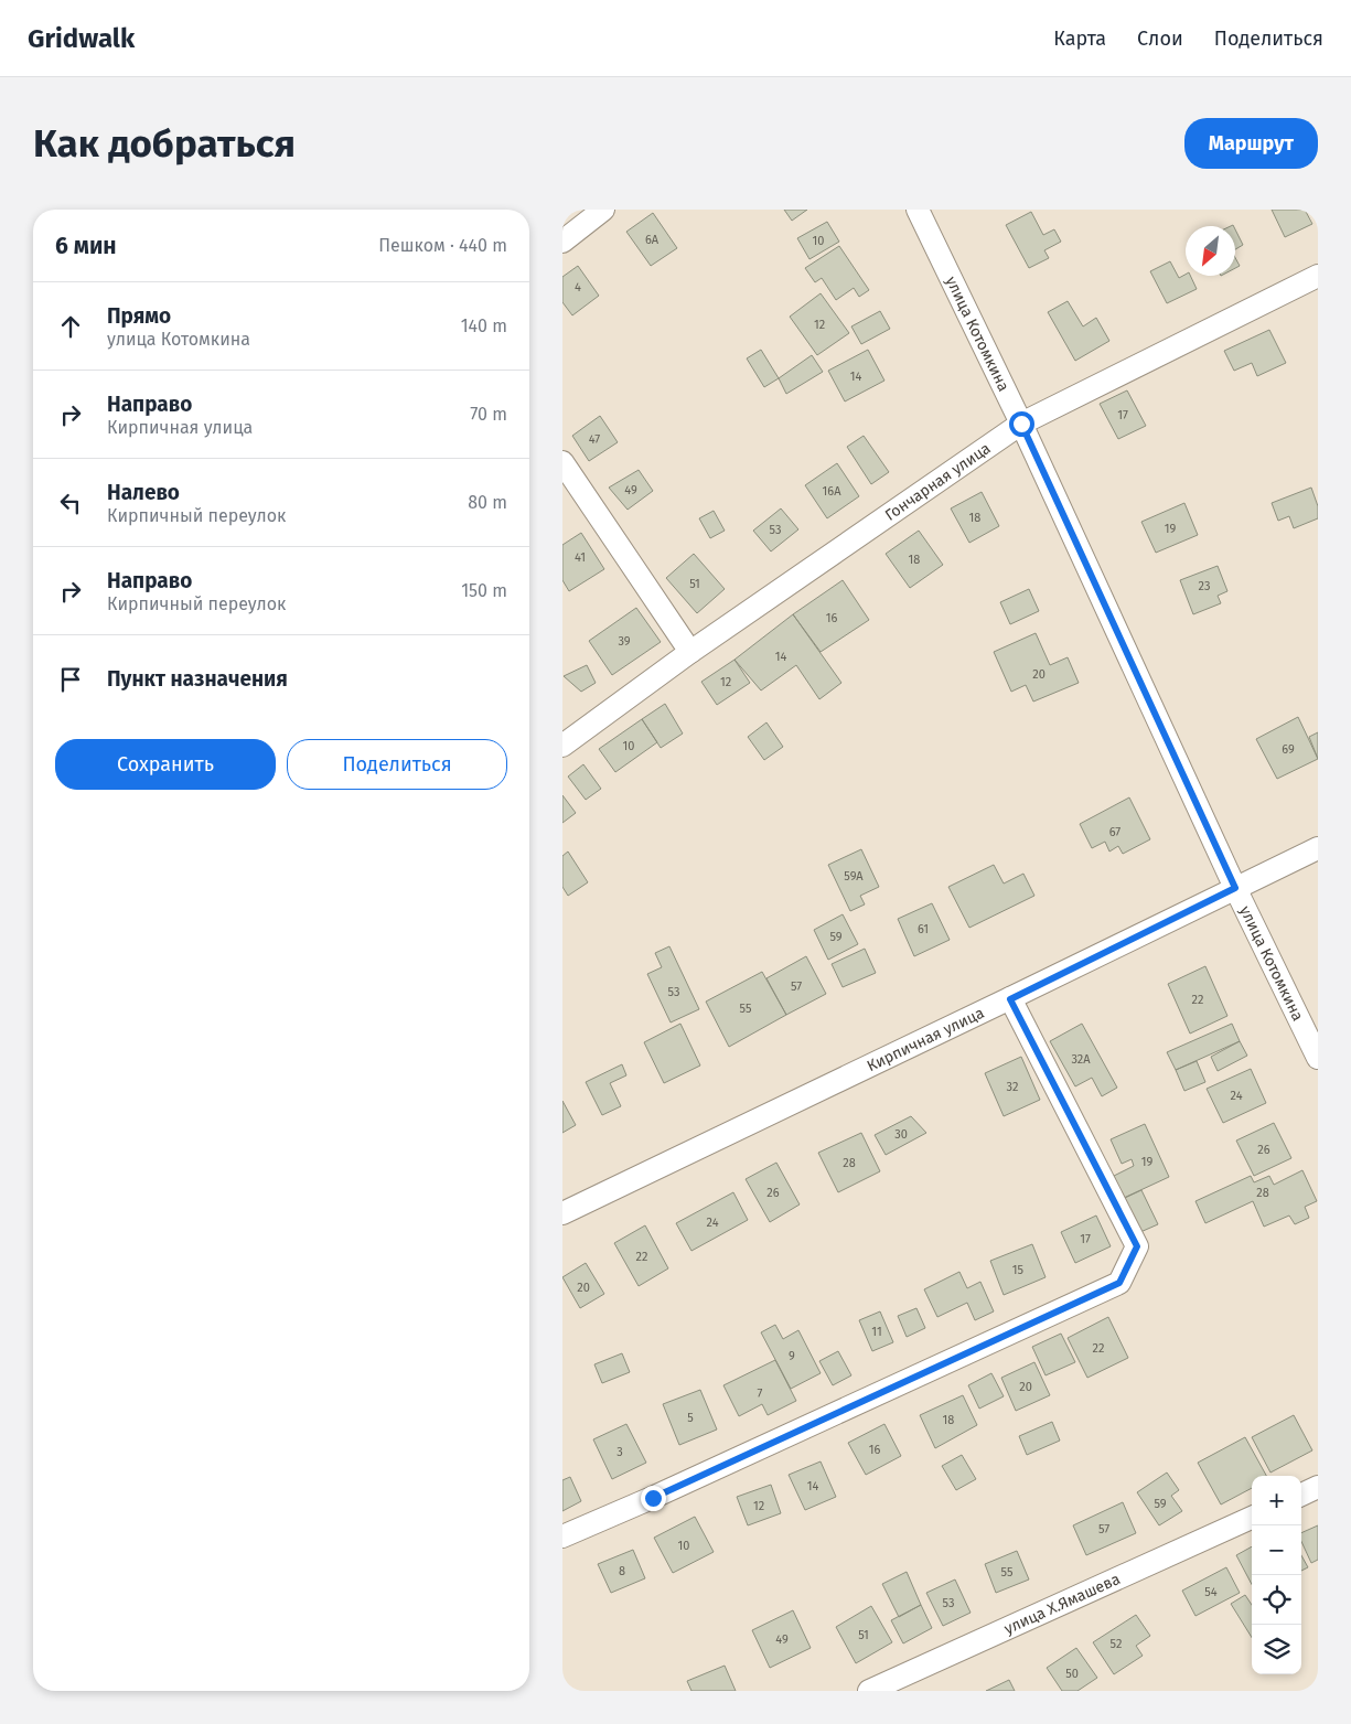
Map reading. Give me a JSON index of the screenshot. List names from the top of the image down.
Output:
{
  "streets": {
    "street": [
      "улица Котомкина",
      "Гончарная улица",
      "Кирпичная улица",
      "улица Х.Ямашева"
    ]
  },
  "crossings": [
    ["улица Котомкина", "Гончарная улица"],
    ["улица Котомкина", "Кирпичная улица"]
  ],
  "house_numbers": [
    "6А",
    "10",
    "4",
    "12",
    "14",
    "17",
    "47",
    "49",
    "16А",
    "18",
    "19",
    "53",
    "41",
    "18",
    "51",
    "23",
    "16",
    "39",
    "14",
    "20",
    "12",
    "10",
    "69",
    "67",
    "59А",
    "61",
    "59",
    "57",
    "53",
    "22",
    "55",
    "32А",
    "32",
    "24",
    "30",
    "26",
    "19",
    "28",
    "26",
    "28",
    "24",
    "17",
    "22",
    "15",
    "20",
    "11",
    "22",
    "9",
    "20",
    "7",
    "5",
    "18",
    "16",
    "3",
    "14",
    "59",
    "12",
    "57",
    "10",
    "8",
    "55",
    "54",
    "53",
    "51",
    "49",
    "52",
    "50"
  ],
  "north": "bottom left",
  "page": {
    "header": "Gridwalk",
    "nav": ["Карта", "Слои", "Поделиться"],
    "buttons": [
      "Маршрут",
      ["Сохранить", "Поделиться"]
    ],
    "title": "Как добраться",
    "heading": ["6 мин", "Пешком · 440 m"],
    "list": [
      ["Прямо", "улица Котомкина", "140 m"],
      ["Направо", "Кирпичная улица", "70 m"],
      ["Налево", "Кирпичный переулок", "80 m"],
      ["Направо", "Кирпичный переулок", "150 m"],
      "Пункт назначения"
    ],
    "map_buttons": ["+", "−"]
  }
}
